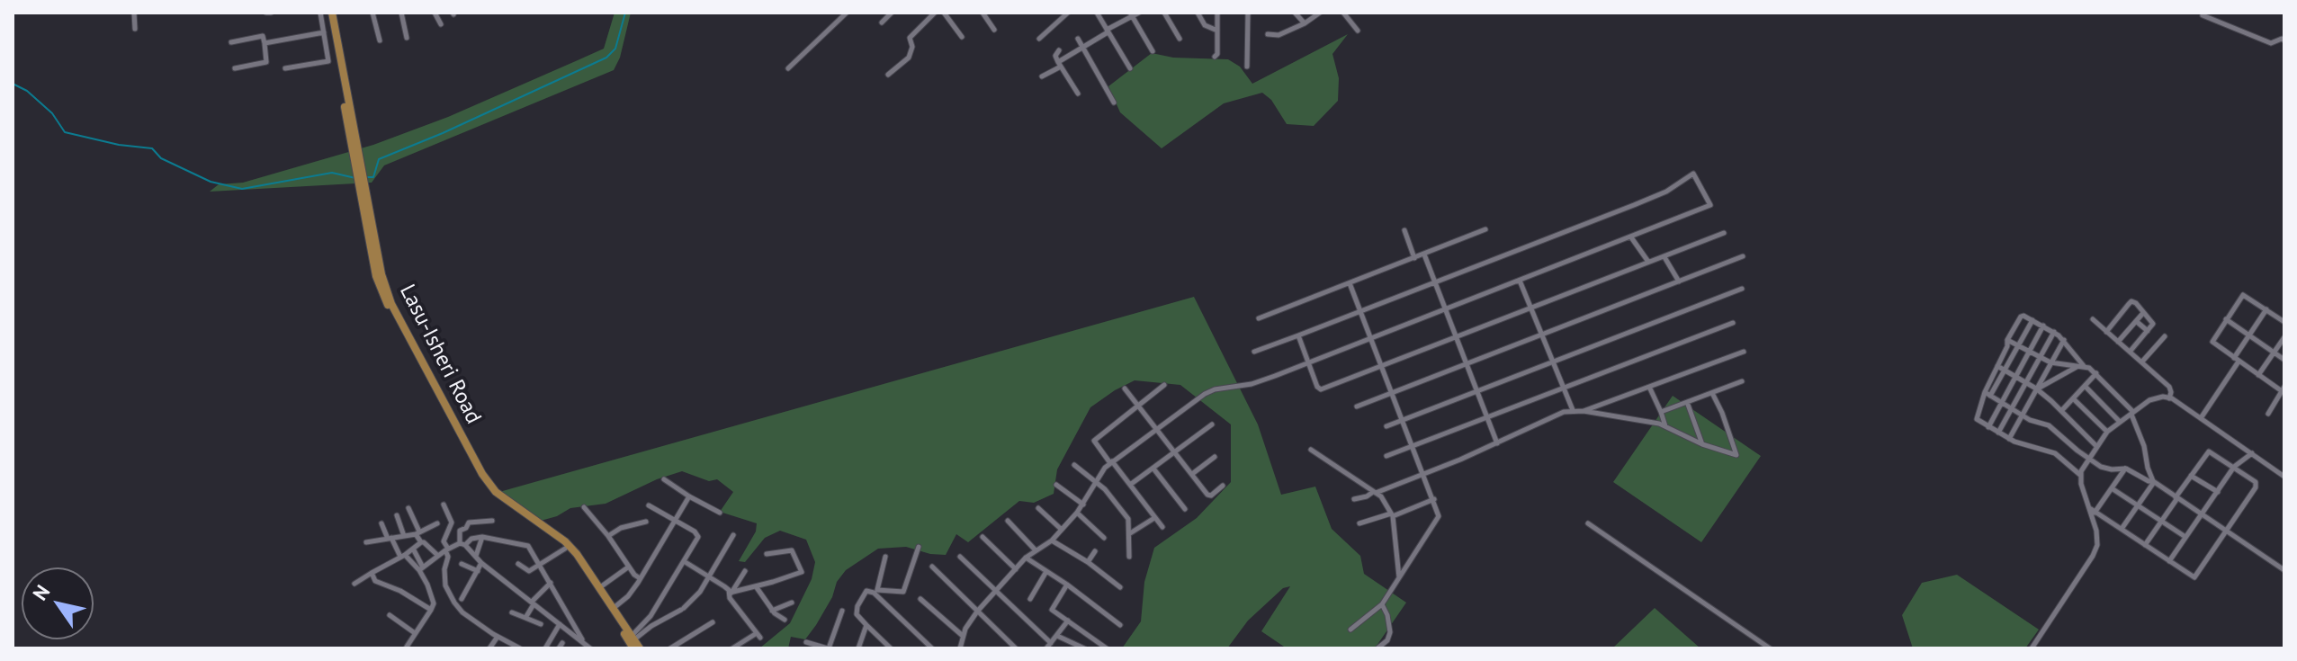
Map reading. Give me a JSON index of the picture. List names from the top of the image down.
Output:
{
  "streets": {
    "main road": ["Lasu-Isheri Road"]
  },
  "north": "top left"
}
